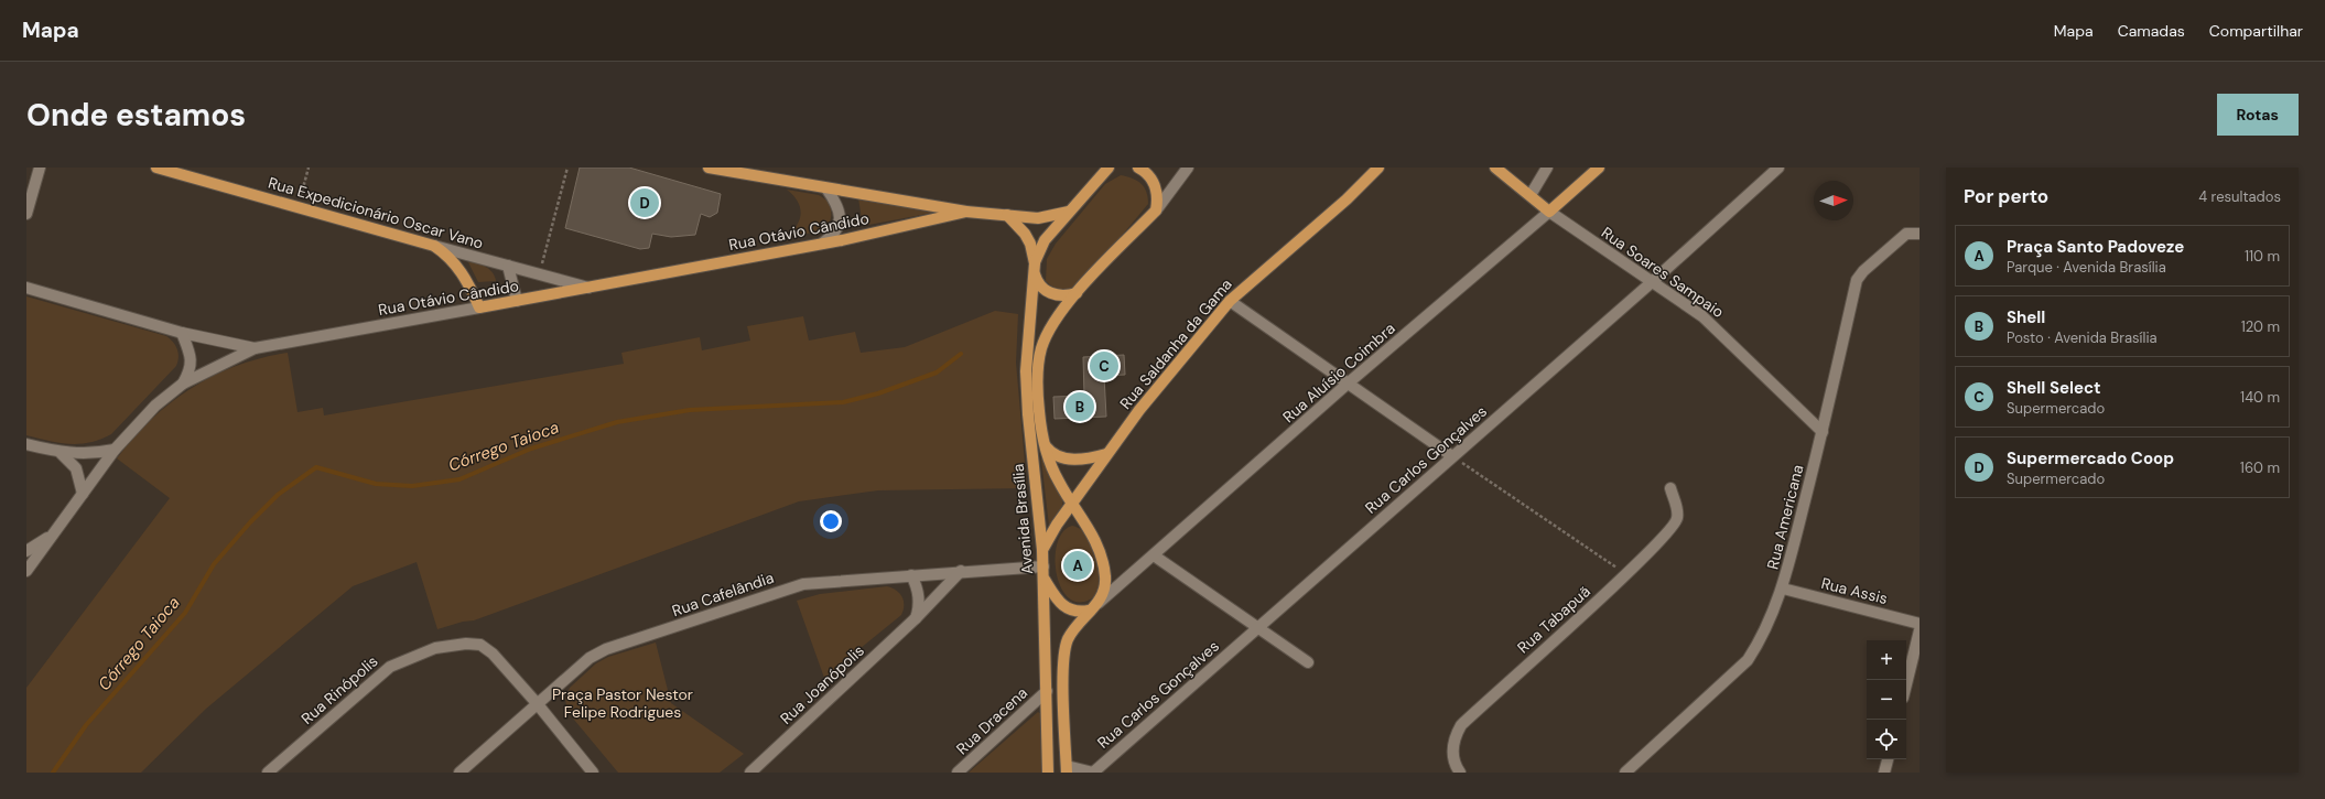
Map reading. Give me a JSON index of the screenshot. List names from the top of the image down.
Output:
{
  "streets": {
    "main road": [
      "Rua Expedicionário Oscar Vano",
      "Rua Otávio Cândido",
      "Rua Soares Sampaio",
      "Rua Saldanha da Gama",
      "Rua Aluísio Coimbra",
      "Avenida Brasília"
    ],
    "street": [
      "Rua Carlos Gonçalves",
      "Rua Americana",
      "Rua Assis",
      "Rua Cafelândia",
      "Rua Tabapuã",
      "Rua Joanópolis",
      "Rua Rinópolis",
      "Rua Dracena"
    ]
  },
  "crossings": [
    ["Rua Expedicionário Oscar Vano", "Rua Otávio Cândido"],
    ["Rua Soares Sampaio", "Rua Aluísio Coimbra"],
    ["Rua Soares Sampaio", "Rua Carlos Gonçalves"],
    ["Rua Soares Sampaio", "Rua Americana"],
    ["Rua Saldanha da Gama", "Avenida Brasília"],
    ["Rua Aluísio Coimbra", "Avenida Brasília"],
    ["Rua Americana", "Rua Assis"],
    ["Avenida Brasília", "Rua Cafelândia"],
    ["Avenida Brasília", "Rua Dracena"],
    ["Rua Cafelândia", "Rua Joanópolis"],
    ["Rua Cafelândia", "Rua Rinópolis"]
  ],
  "water": ["Córrego Taioca"],
  "parks": ["Praça Pastor Nestor Felipe Rodrigues"],
  "north": "right",
  "page": {
    "header": "Mapa",
    "nav": ["Mapa", "Camadas", "Compartilhar"],
    "buttons": "Rotas",
    "title": "Onde estamos",
    "heading": ["Por perto", "4 resultados"],
    "pins": [
      "D",
      "C",
      "B",
      "A"
    ],
    "list": [
      {
        "mark": "A",
        "name": "Praça Santo Padoveze",
        "note": "Parque · Avenida Brasília",
        "value": "110 m"
      },
      {
        "mark": "B",
        "name": "Shell",
        "note": "Posto · Avenida Brasília",
        "value": "120 m"
      },
      {
        "mark": "C",
        "name": "Shell Select",
        "note": "Supermercado",
        "value": "140 m"
      },
      {
        "mark": "D",
        "name": "Supermercado Coop",
        "note": "Supermercado",
        "value": "160 m"
      }
    ],
    "map_buttons": ["+", "−"]
  }
}
